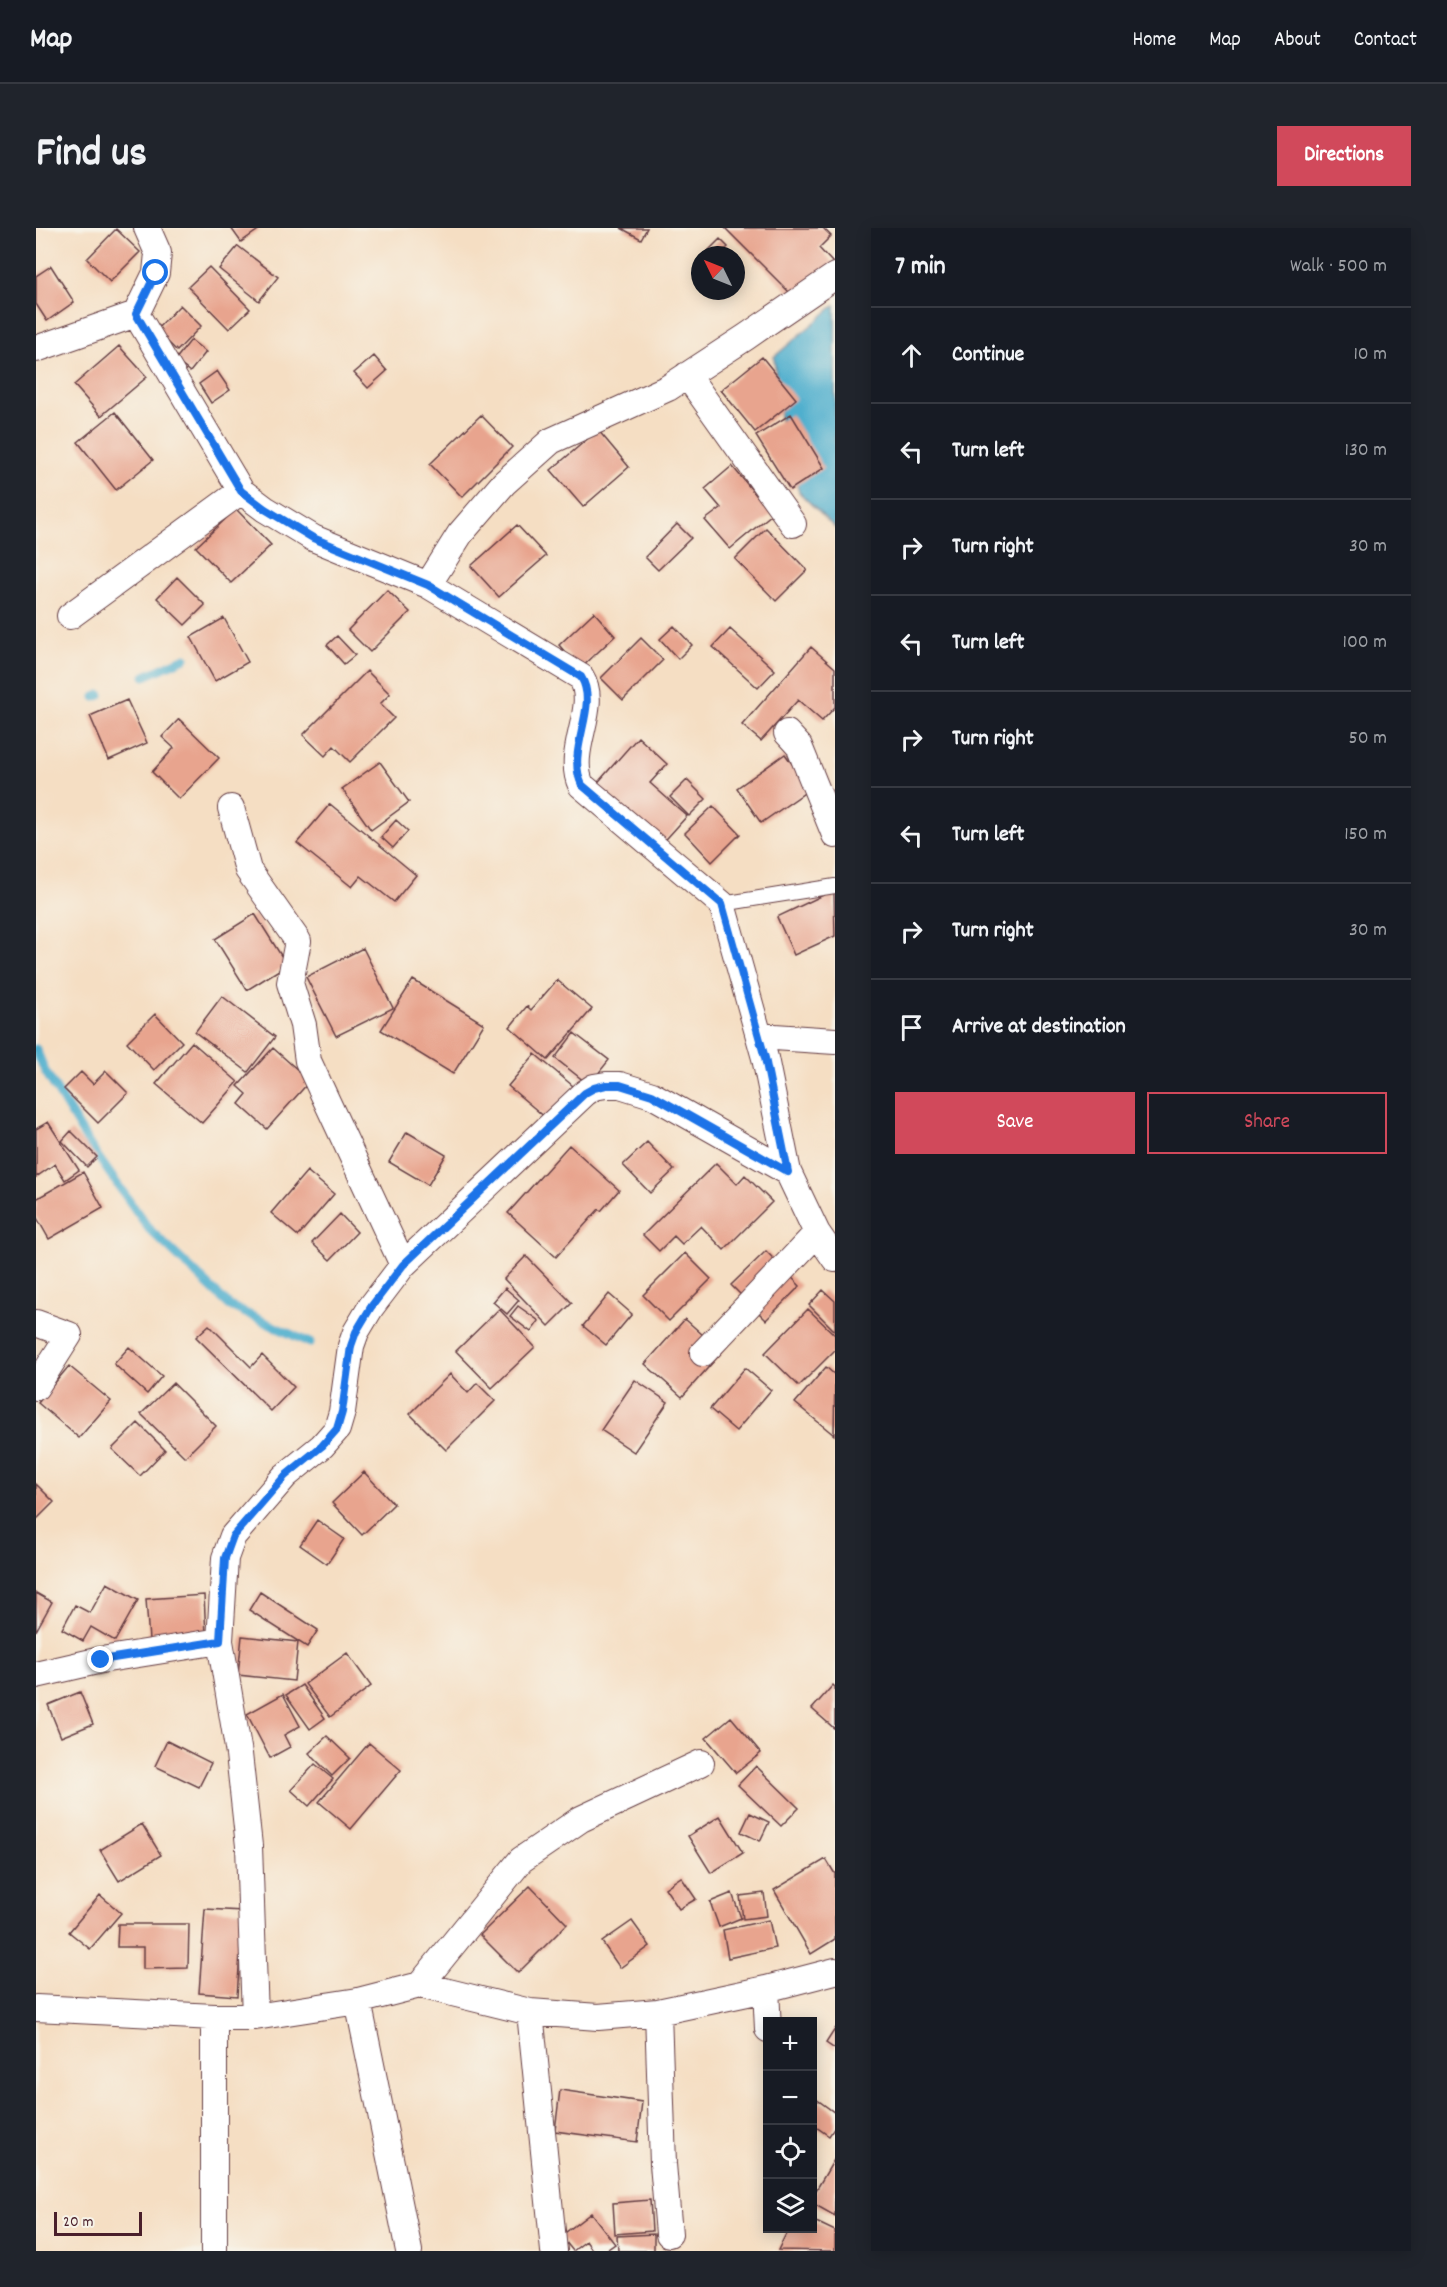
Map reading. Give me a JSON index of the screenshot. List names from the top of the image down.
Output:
{
  "scale_bar": "20 m",
  "north": "top left",
  "page": {
    "header": "Map",
    "nav": [
      "Home",
      "Map",
      "About",
      "Contact"
    ],
    "title": "Find us",
    "buttons": [
      "Directions",
      ["Save", "Share"]
    ],
    "heading": ["7 min", "Walk · 500 m"],
    "list": [
      ["Continue", "10 m"],
      ["Turn left", "130 m"],
      ["Turn right", "30 m"],
      ["Turn left", "100 m"],
      ["Turn right", "50 m"],
      ["Turn left", "150 m"],
      ["Turn right", "30 m"],
      "Arrive at destination"
    ],
    "map_buttons": ["+", "−"],
    "scale": "20 m"
  }
}
